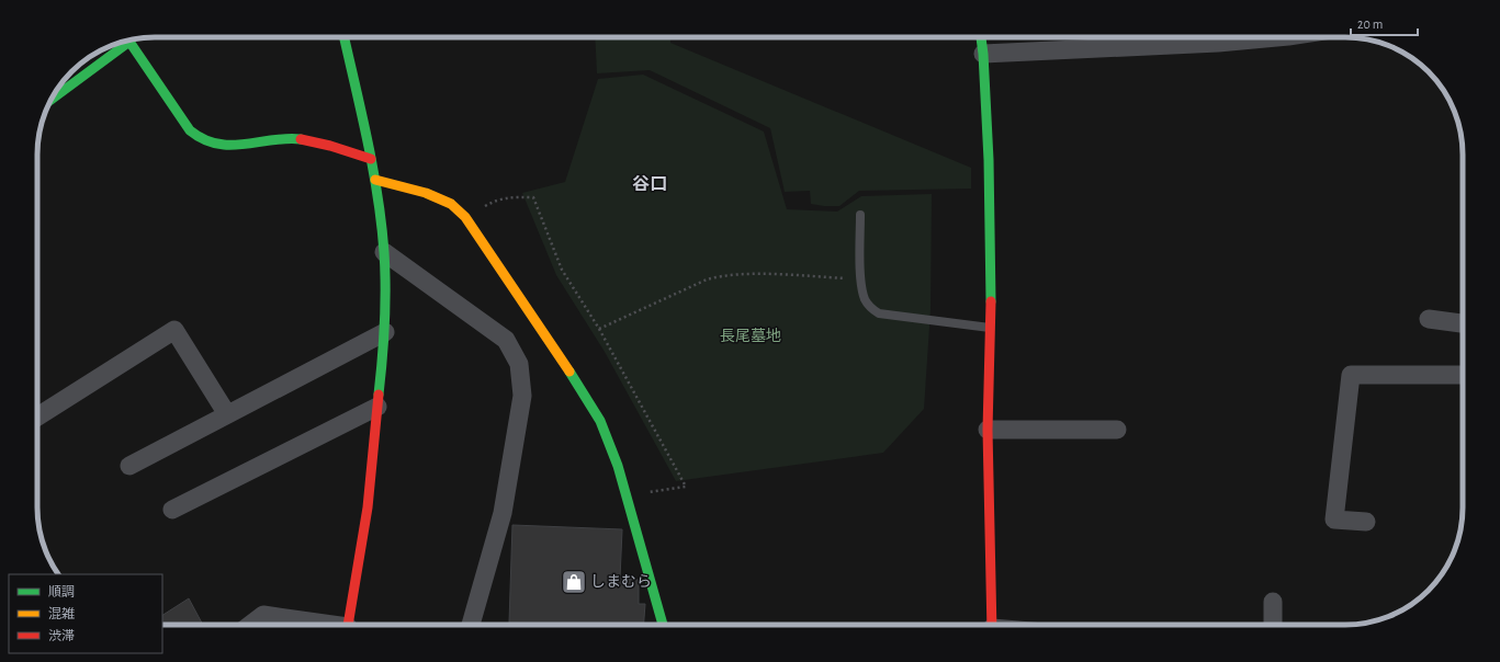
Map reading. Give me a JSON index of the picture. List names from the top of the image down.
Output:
{
  "districts": ["谷口"],
  "parks": ["長尾墓地"],
  "places": {
    "shop": ["しまむら"]
  },
  "legend": ["順調", "混雑", "渋滞"],
  "scale_bar": "20 m"
}
